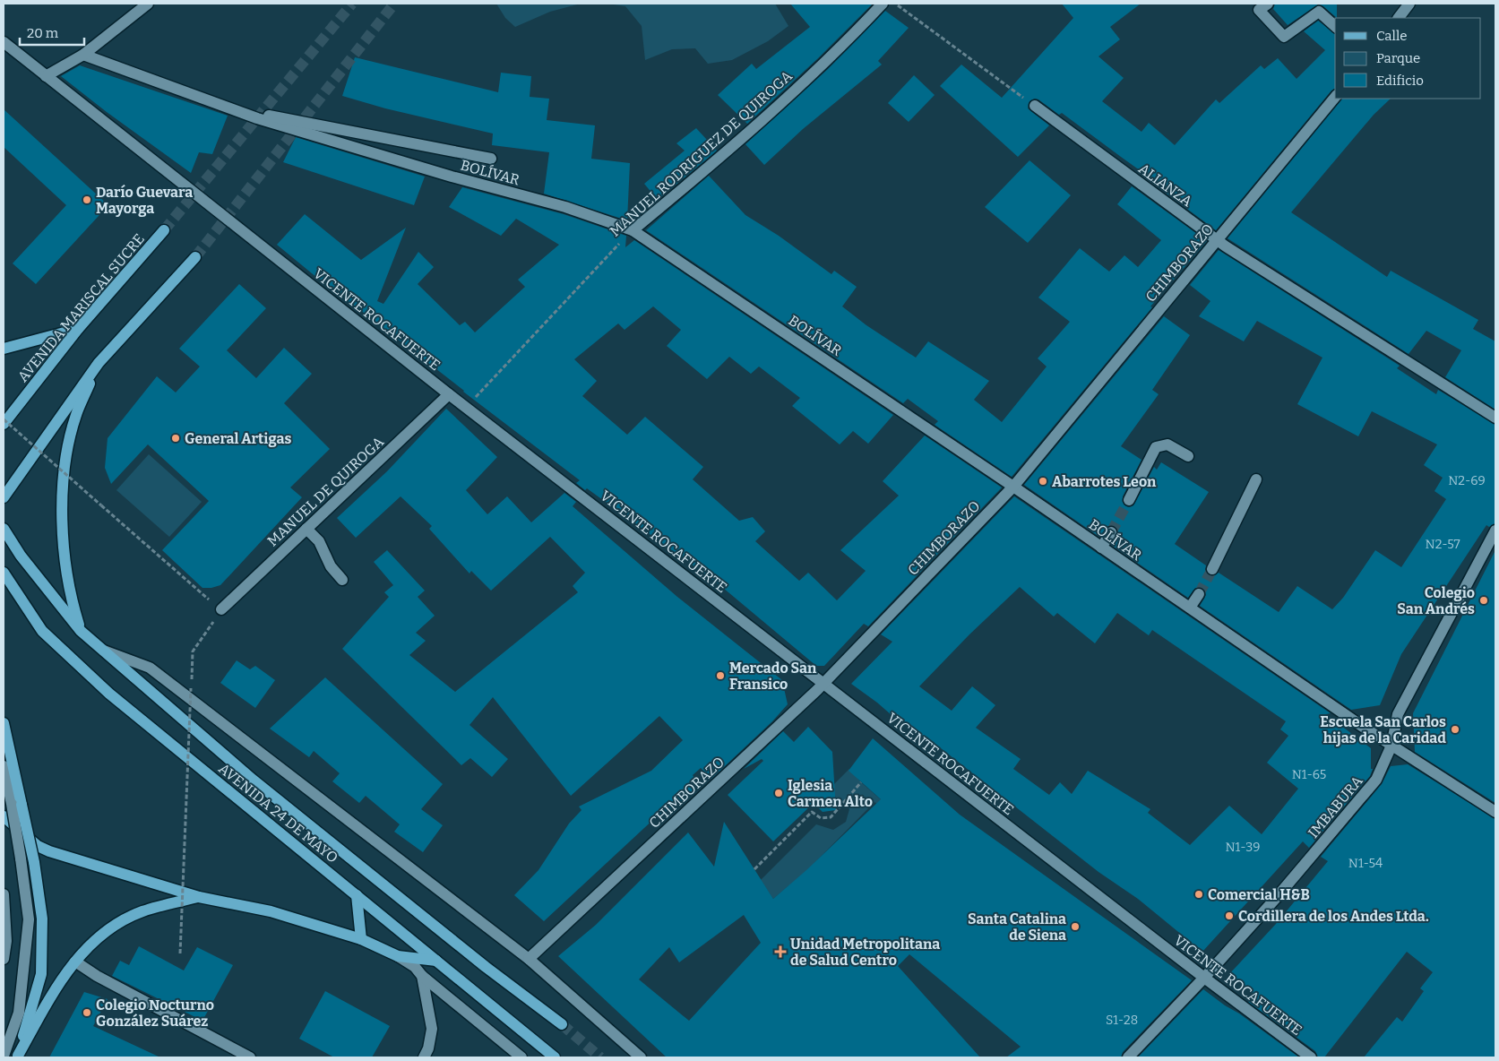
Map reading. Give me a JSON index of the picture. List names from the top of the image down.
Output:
{
  "streets": {
    "main road": ["AVENIDA MARISCAL SUCRE", "AVENIDA 24 DE MAYO"],
    "street": [
      "MANUEL RODRIGUEZ DE QUIROGA",
      "BOLÍVAR",
      "ALIANZA",
      "CHIMBORAZO",
      "VICENTE ROCAFUERTE",
      "MANUEL DE QUIROGA",
      "IMBABURA"
    ]
  },
  "crossings": [
    ["MANUEL RODRIGUEZ DE QUIROGA", "BOLÍVAR"],
    ["MANUEL RODRIGUEZ DE QUIROGA", "VICENTE ROCAFUERTE"],
    ["BOLÍVAR", "CHIMBORAZO"],
    ["BOLÍVAR", "IMBABURA"],
    ["ALIANZA", "CHIMBORAZO"],
    ["CHIMBORAZO", "VICENTE ROCAFUERTE"],
    ["CHIMBORAZO", "AVENIDA 24 DE MAYO"],
    ["VICENTE ROCAFUERTE", "MANUEL DE QUIROGA"],
    ["VICENTE ROCAFUERTE", "IMBABURA"]
  ],
  "places": {
    "other": [
      "Darío Guevara Mayorga",
      "General Artigas",
      "Abarrotes Leon",
      "Colegio San Andrés",
      "Mercado San Fransico",
      "Escuela San Carlos hijas de la Caridad",
      "Iglesia Carmen Alto",
      "Comercial H&B",
      "Cordillera de los Andes Ltda.",
      "Santa Catalina de Siena",
      "Colegio Nocturno González Suárez"
    ],
    "health": ["Unidad Metropolitana de Salud Centro"]
  },
  "house_numbers": [
    "N2-69",
    "N2-57",
    "N1-65",
    "N1-39",
    "N1-54",
    "S1-28"
  ],
  "legend": ["Calle", "Parque", "Edificio"],
  "scale_bar": "20 m"
}
